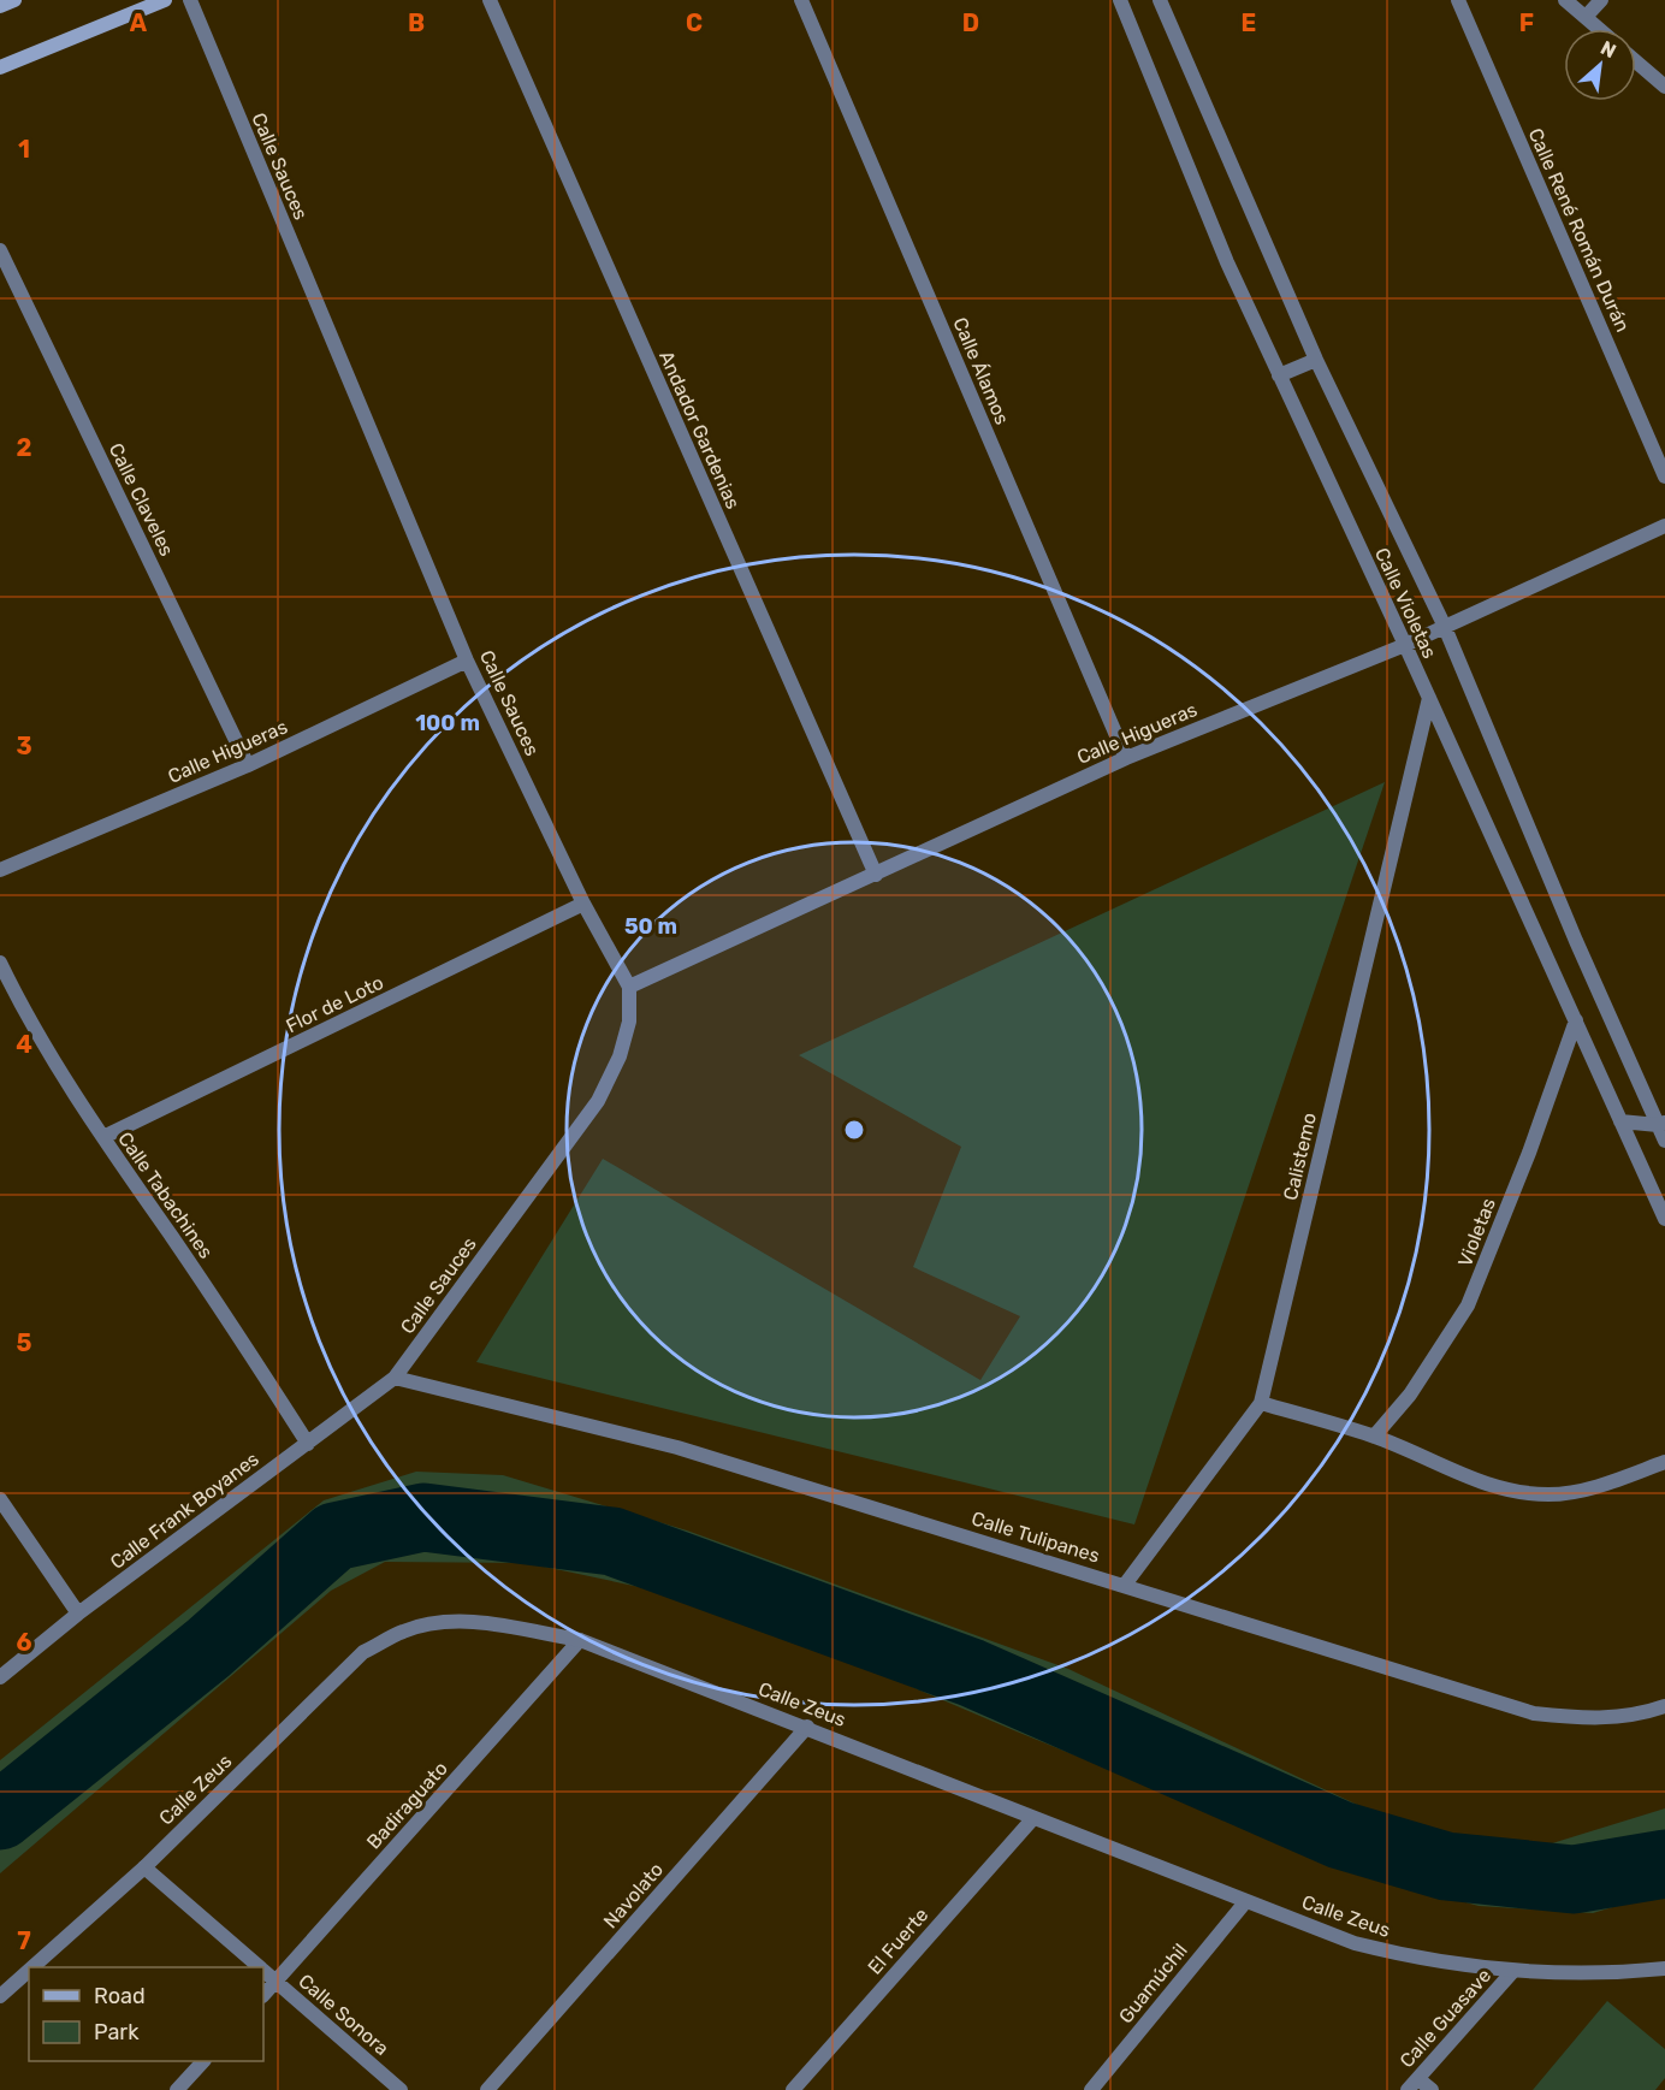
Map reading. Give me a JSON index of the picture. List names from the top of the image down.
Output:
{
  "streets": {
    "street": [
      "Calle Sauces",
      "Calle René Román Durán",
      "Calle Álamos",
      "Andador Gardenias",
      "Calle Claveles",
      "Calle Violetas",
      "Calle Higueras",
      "Flor de Loto",
      "Calistemo",
      "Calle Tabachines",
      "Violetas",
      "Calle Frank Boyanes",
      "Calle Tulipanes",
      "Calle Zeus",
      "Badiraguato",
      "Navolato",
      "El Fuerte",
      "Guamúchil",
      "Calle Sonora",
      "Calle Guasave"
    ]
  },
  "crossings": [
    ["Calle Sauces", "Calle Higueras"],
    ["Calle Sauces", "Flor de Loto"],
    ["Calle Sauces", "Calle Frank Boyanes"],
    ["Calle Sauces", "Calle Tulipanes"],
    ["Calle Álamos", "Calle Higueras"],
    ["Andador Gardenias", "Calle Higueras"],
    ["Calle Claveles", "Calle Higueras"],
    ["Calle Violetas", "Calle Higueras"],
    ["Calle Violetas", "Calistemo"],
    ["Calle Violetas", "Violetas"],
    ["Flor de Loto", "Calle Tabachines"],
    ["Calistemo", "Calle Tulipanes"],
    ["Calle Tabachines", "Calle Frank Boyanes"],
    ["Calle Frank Boyanes", "Calle Tulipanes"],
    ["Calle Zeus", "Badiraguato"],
    ["Calle Zeus", "Navolato"],
    ["Calle Zeus", "El Fuerte"],
    ["Calle Zeus", "Guamúchil"],
    ["Calle Zeus", "Calle Sonora"],
    ["Calle Zeus", "Calle Guasave"],
    ["Badiraguato", "Calle Sonora"]
  ],
  "legend": ["Road", "Park"],
  "north": "top right",
  "grid": {
    "columns": [
      "A",
      "B",
      "C",
      "D",
      "E",
      "F"
    ],
    "rows": [
      "1",
      "2",
      "3",
      "4",
      "5",
      "6",
      "7"
    ]
  },
  "rings": ["100 m", "50 m"]
}
